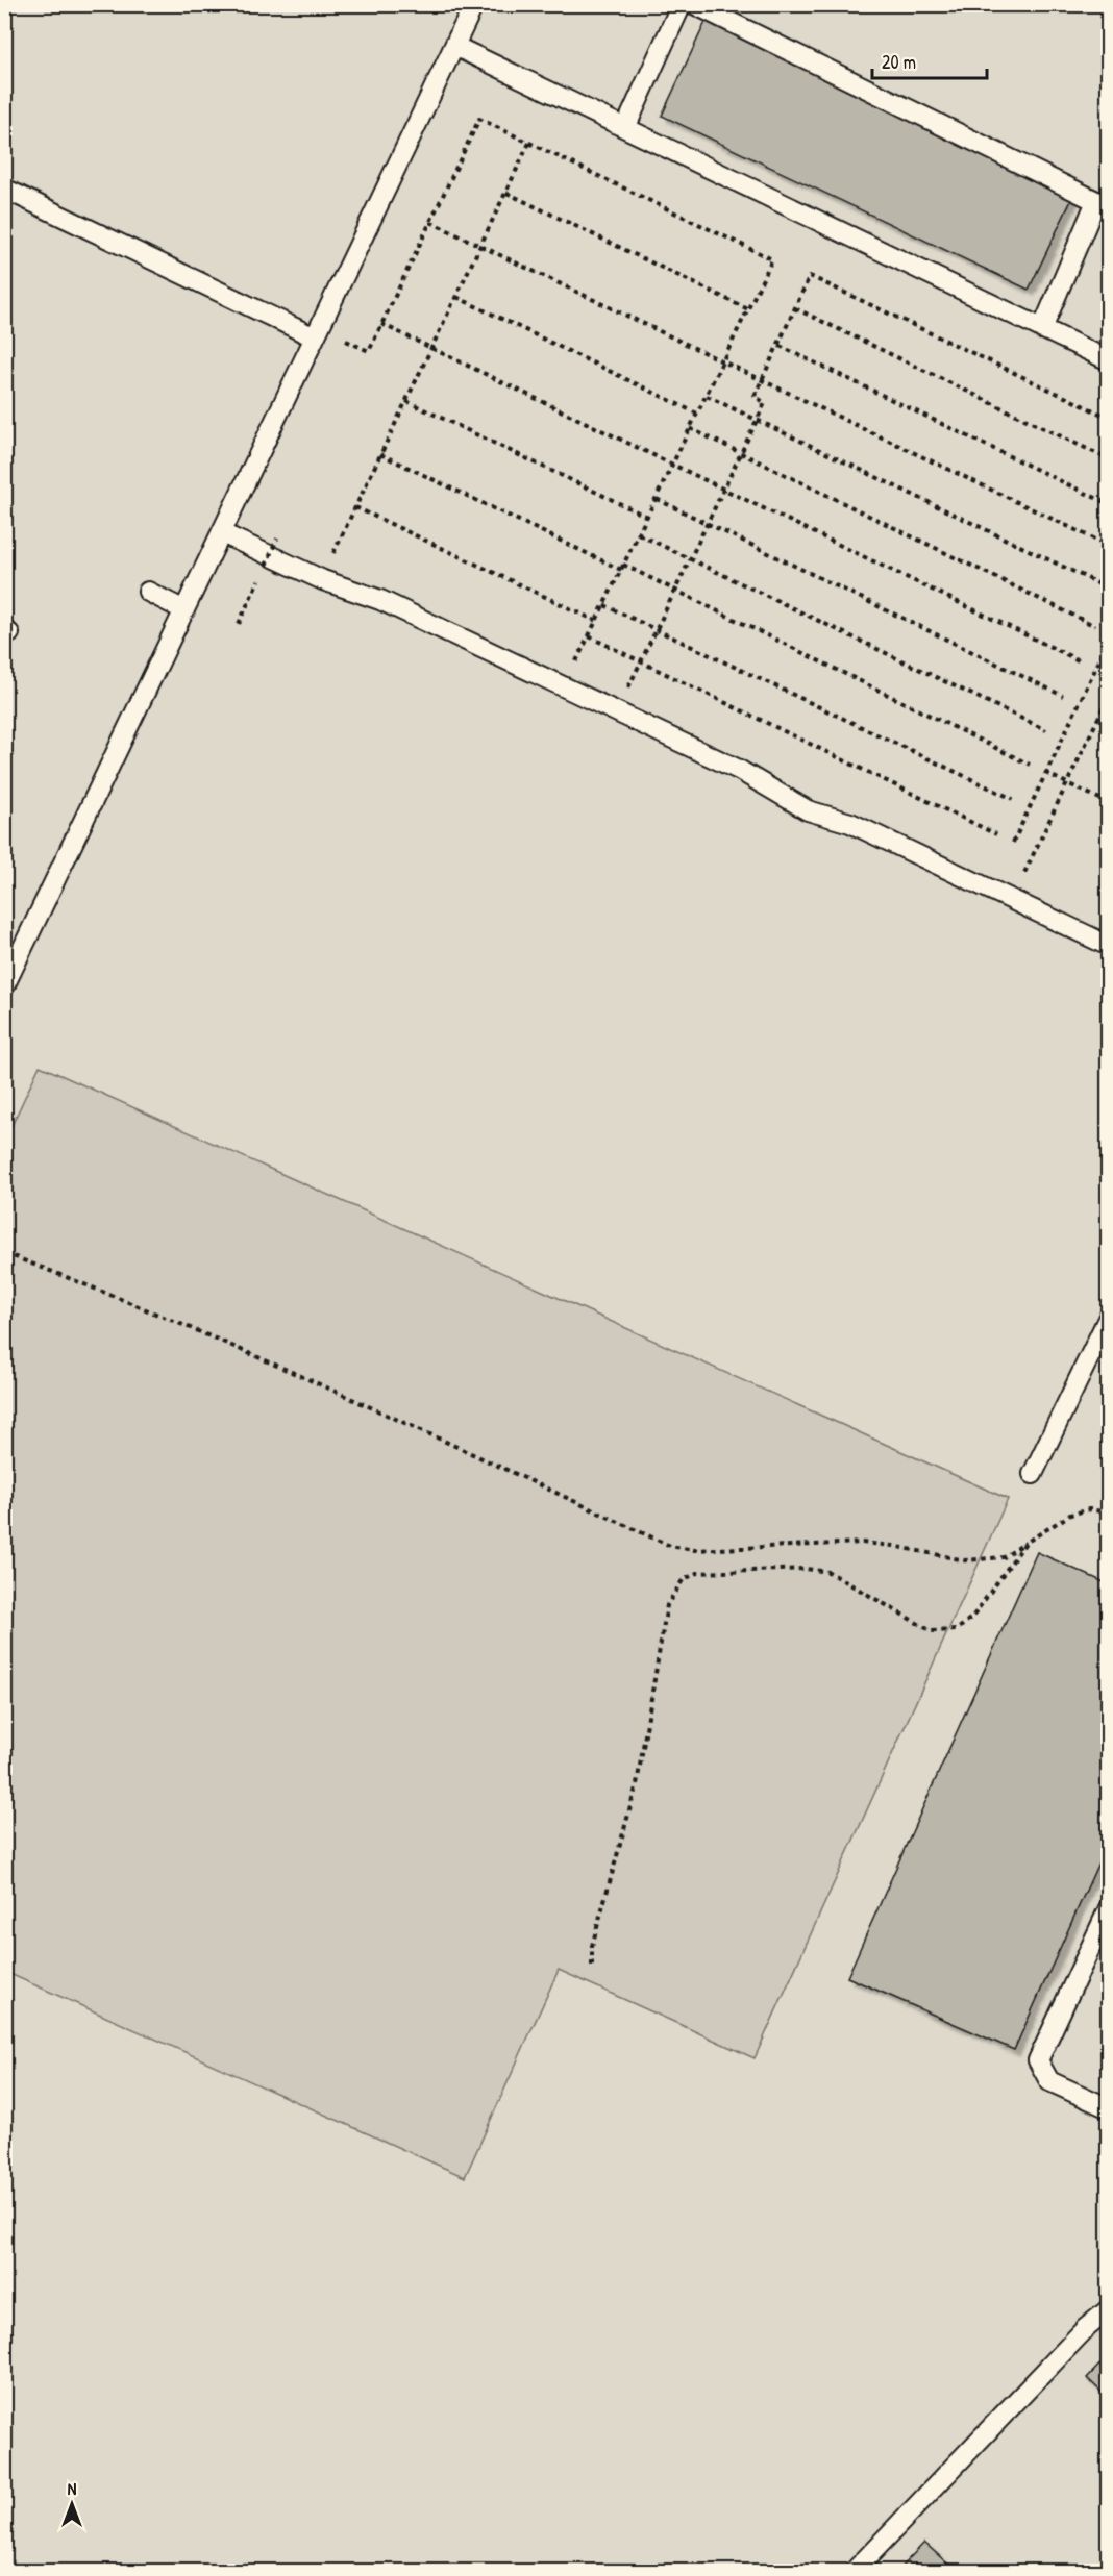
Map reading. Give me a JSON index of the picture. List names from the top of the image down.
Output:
{
  "scale_bar": "20 m",
  "north": "top"
}
